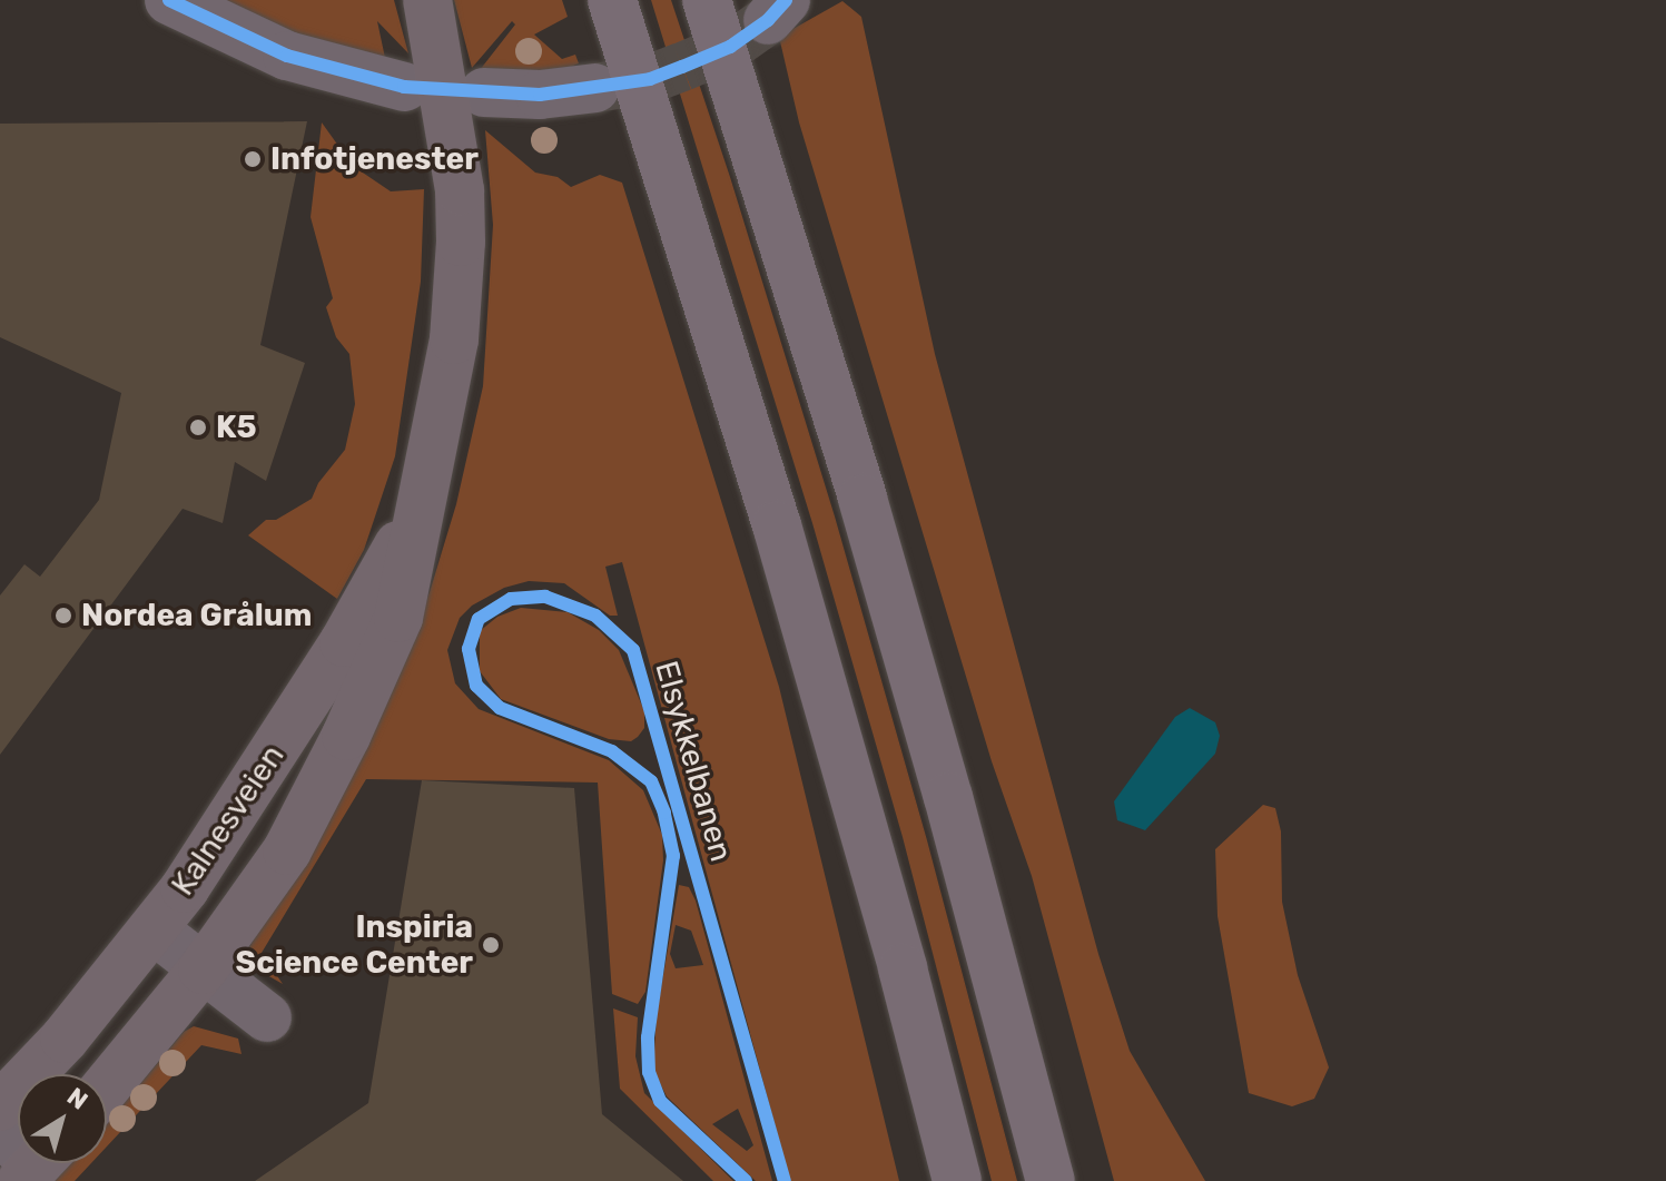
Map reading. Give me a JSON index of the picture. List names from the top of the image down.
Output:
{
  "streets": {
    "main road": ["Kalnesveien"],
    "cycle path": ["Elsykkelbanen"]
  },
  "places": [
    "Infotjenester",
    "K5",
    "Nordea Grålum",
    "Inspiria Science Center"
  ],
  "north": "top right"
}
